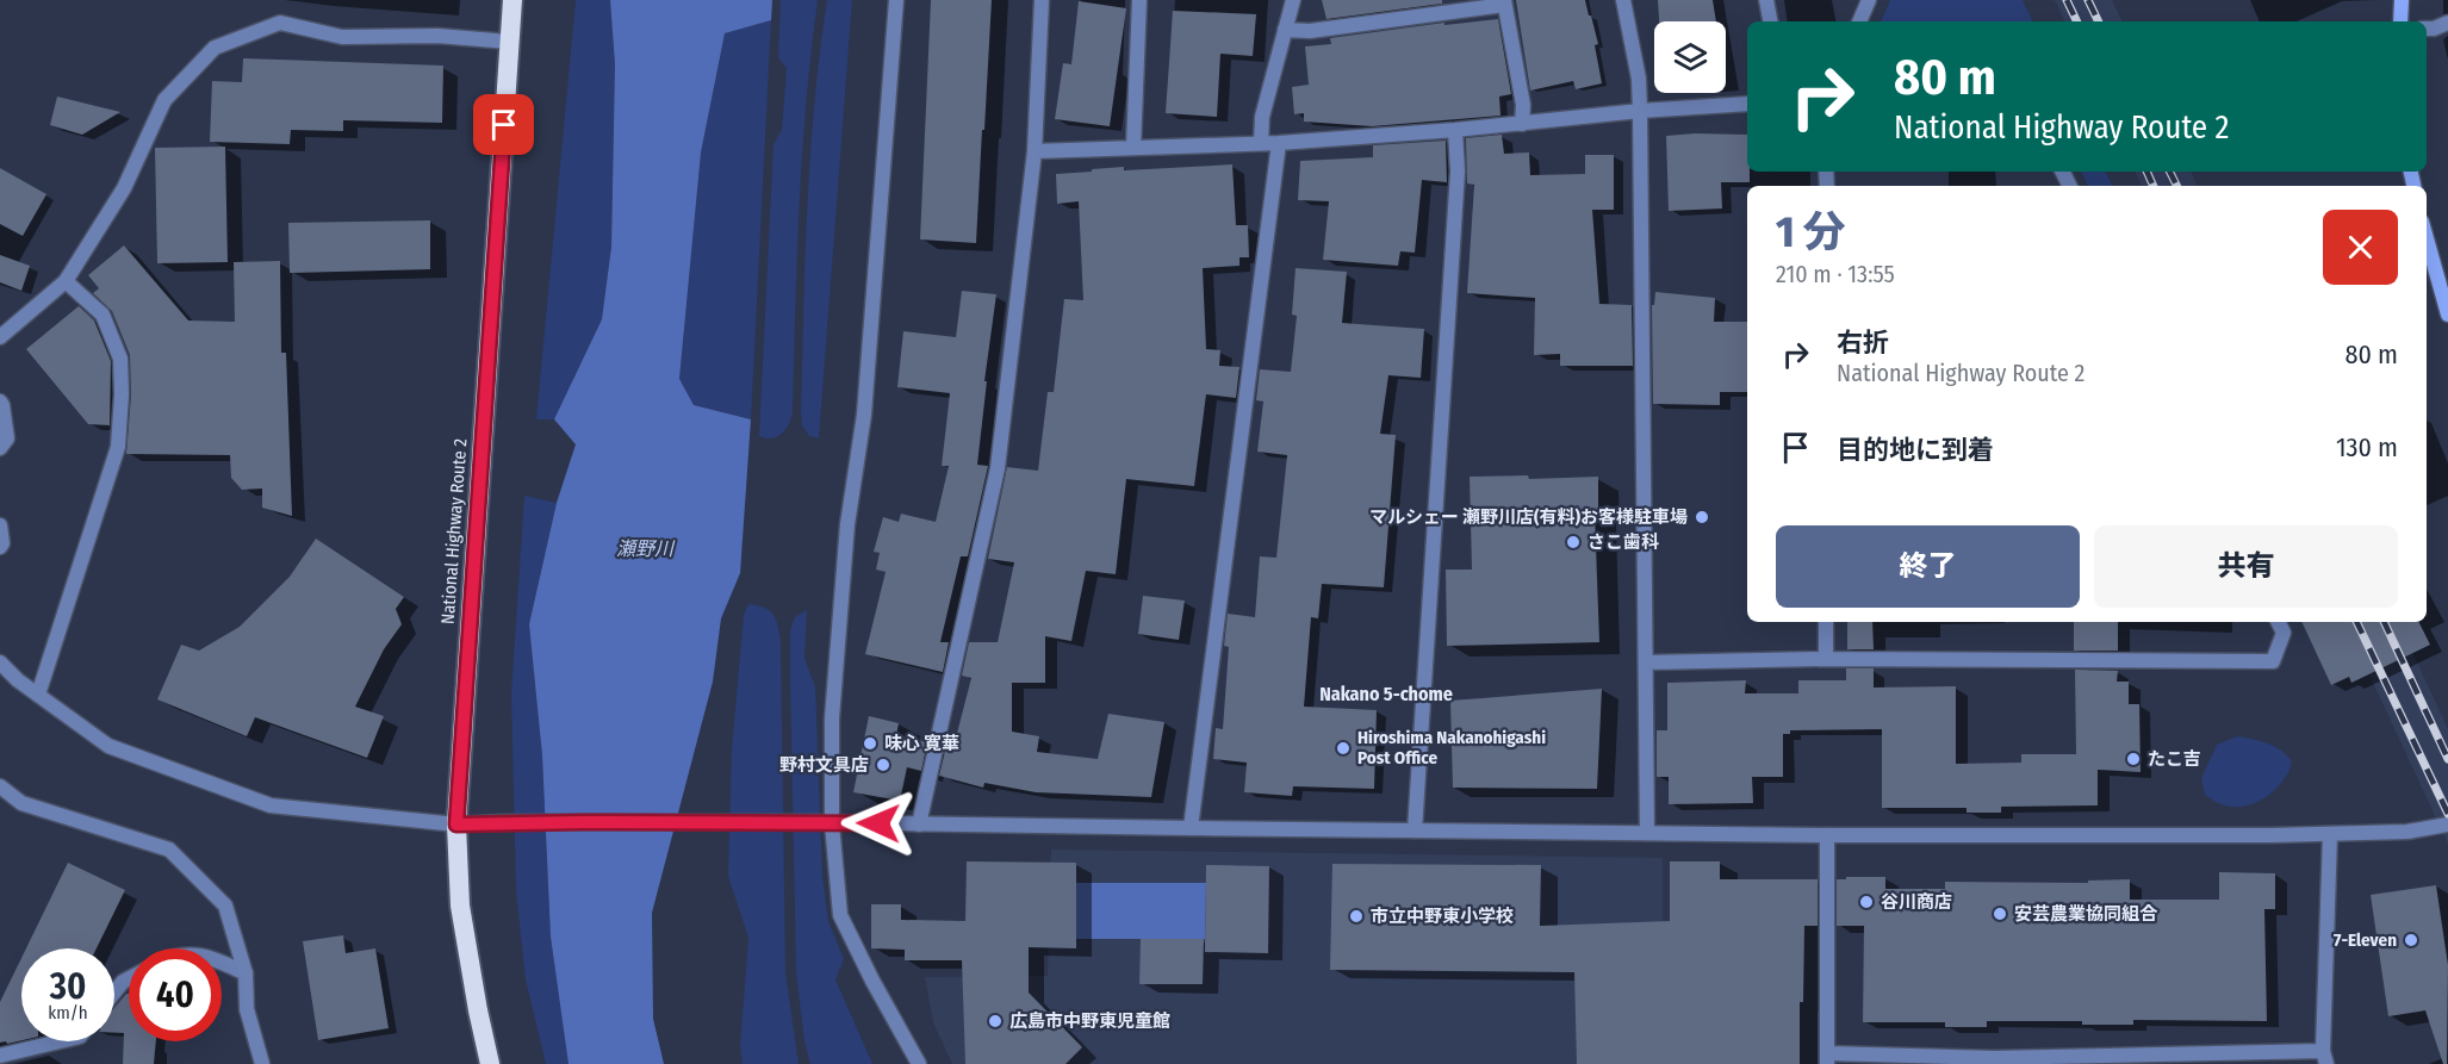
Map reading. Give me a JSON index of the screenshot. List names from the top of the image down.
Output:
{
  "streets": {
    "highway": ["National Highway Route 2"]
  },
  "districts": ["Nakano 5-chome"],
  "water": ["瀬野川"],
  "places": [
    "マルシェー 瀬野川店(有料)お客様駐車場",
    "さこ歯科",
    "味心 寛華",
    "Hiroshima Nakanohigashi Post Office",
    "たこ吉",
    "野村文具店",
    "谷川商店",
    "安芸農業協同組合",
    "市立中野東小学校",
    "7-Eleven",
    "広島市中野東児童館"
  ],
  "page": {
    "turn": ["80 m", "National Highway Route 2"],
    "heading": ["1 分", "210 m · 13:55"],
    "list": [
      {
        "name": "右折",
        "note": "National Highway Route 2",
        "value": "80 m"
      },
      {
        "name": "目的地に到着",
        "value": "130 m"
      }
    ],
    "buttons": ["終了", "共有"],
    "speed": "30 km/h",
    "limit": "40"
  }
}
